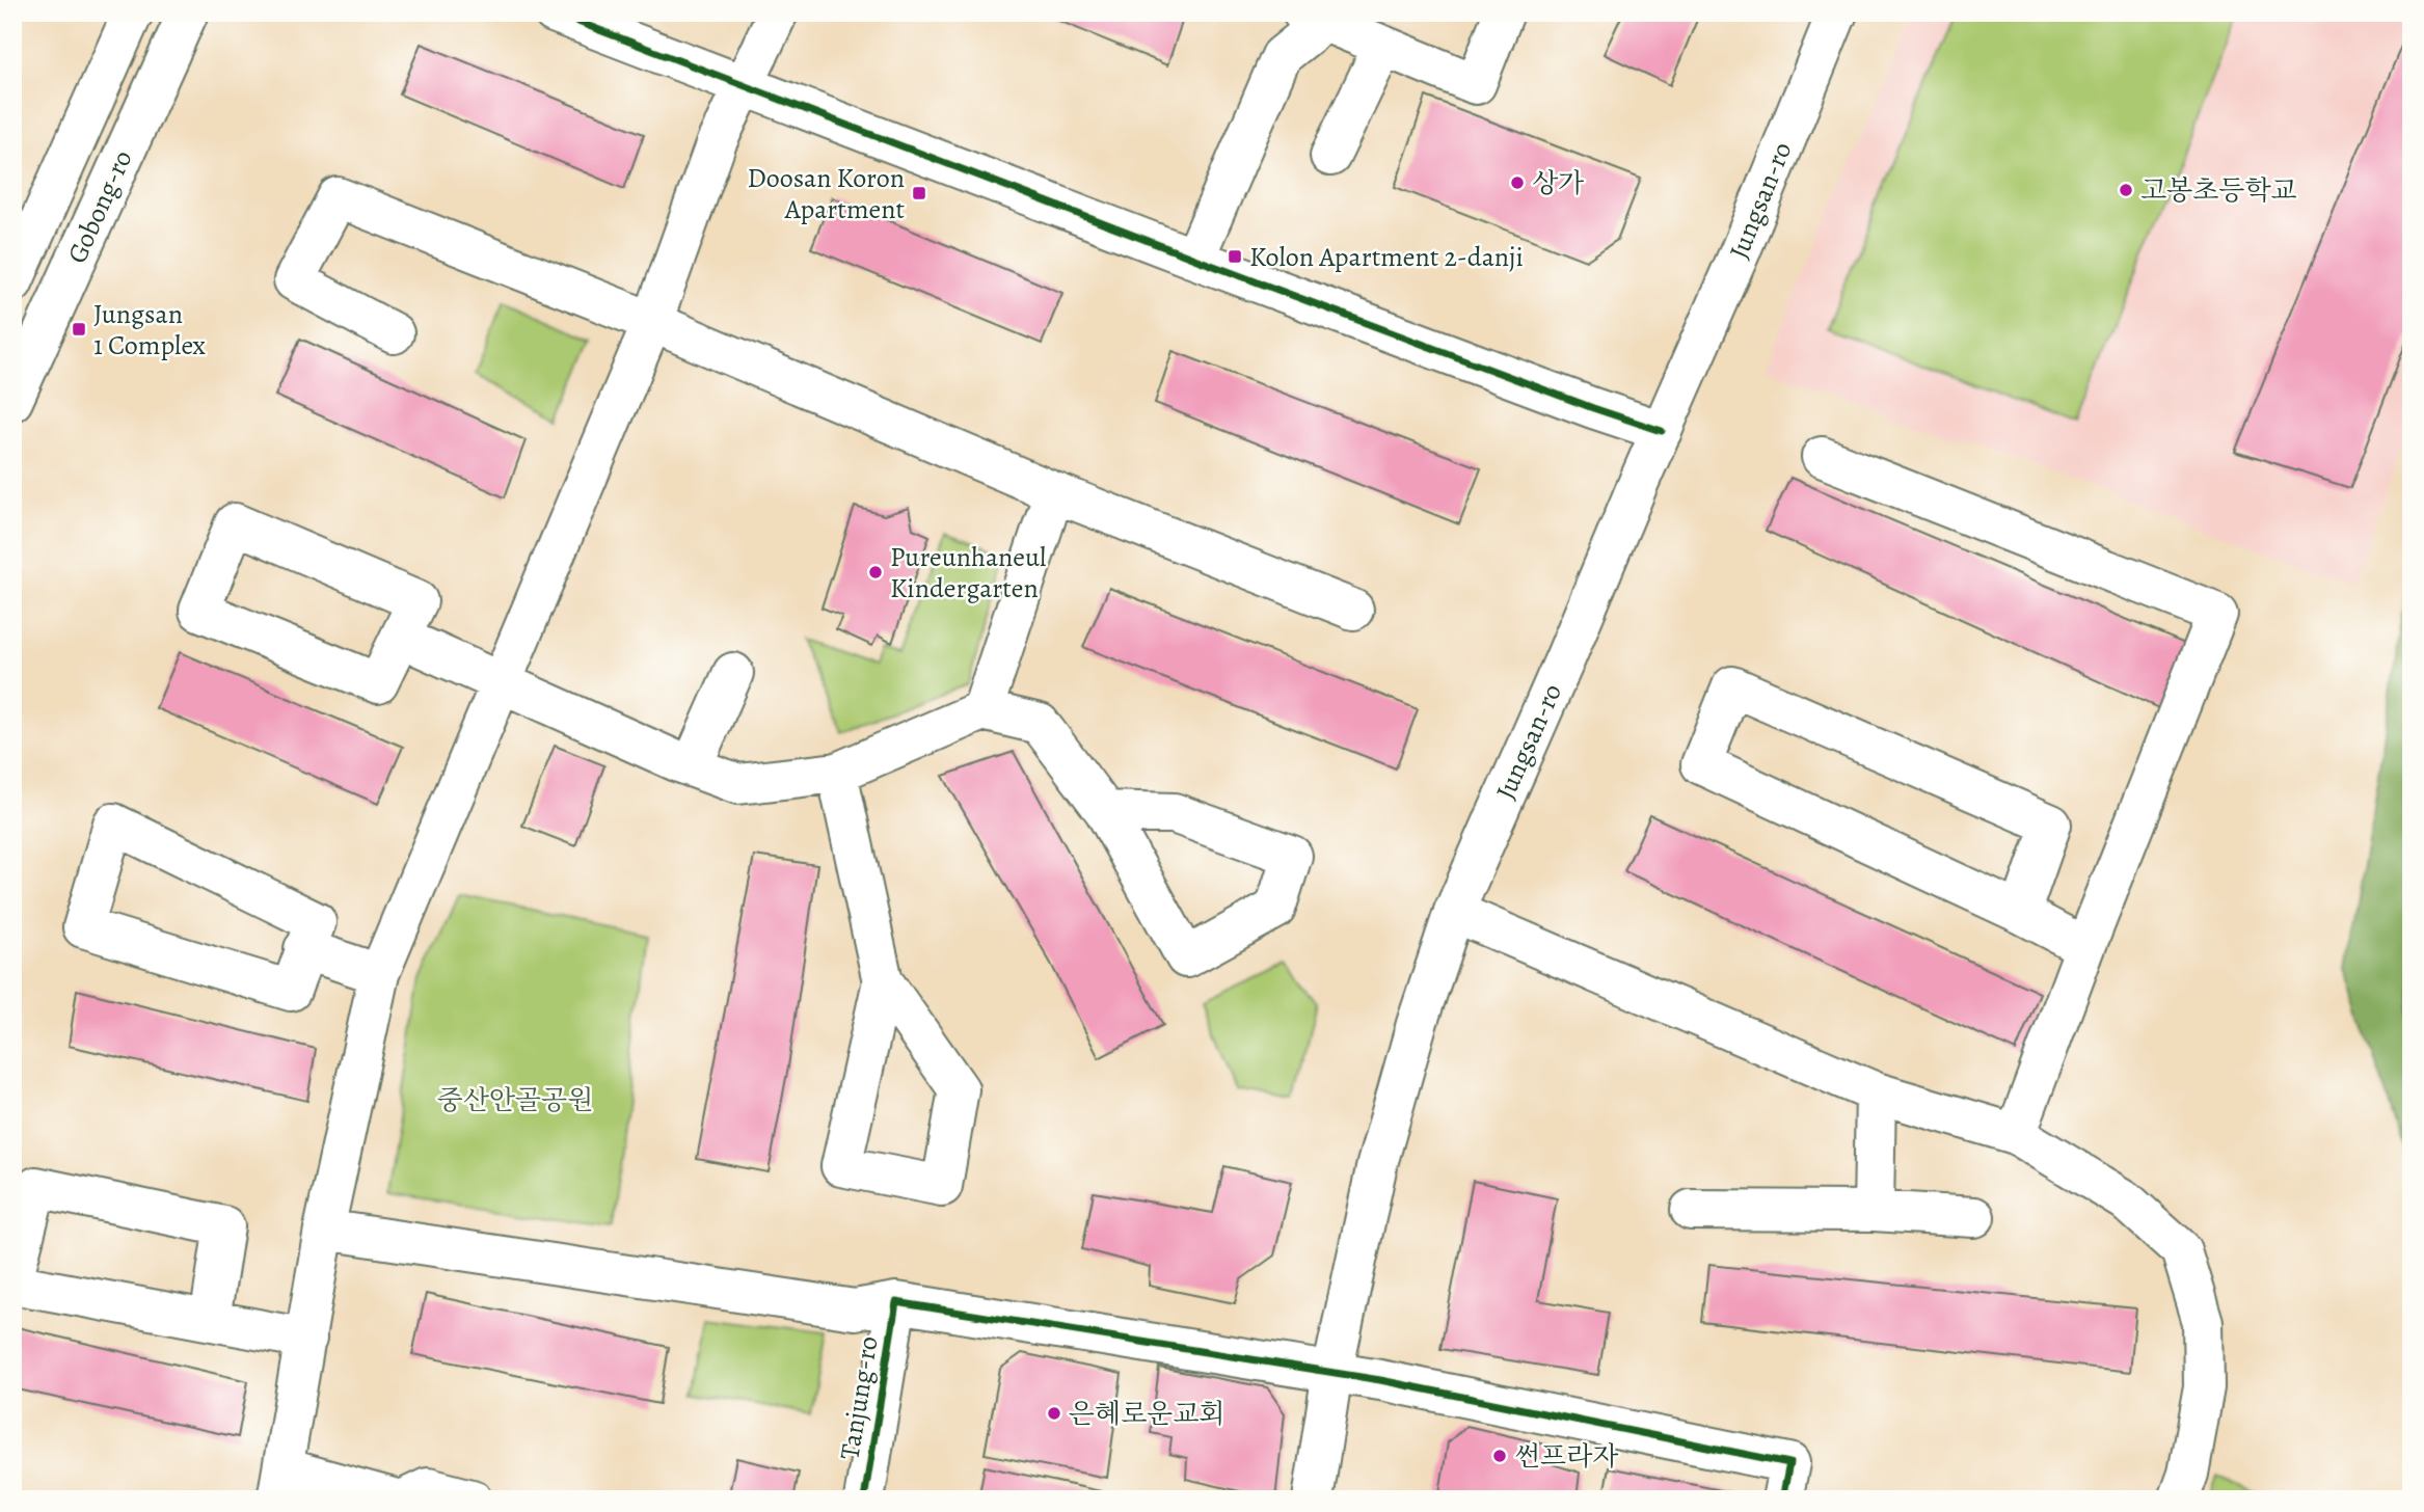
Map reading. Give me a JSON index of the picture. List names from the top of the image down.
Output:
{
  "streets": {
    "main road": ["Jungsan-ro", "Gobong-ro", "Tanjung-ro"]
  },
  "parks": ["중산안골공원"],
  "places": {
    "other": [
      "상가",
      "고봉초등학교",
      "Pureunhaneul Kindergarten",
      "은혜로운교회",
      "썬프라자"
    ],
    "transit": ["Doosan Koron Apartment", "Kolon Apartment 2-danji", "Jungsan 1 Complex"]
  }
}
